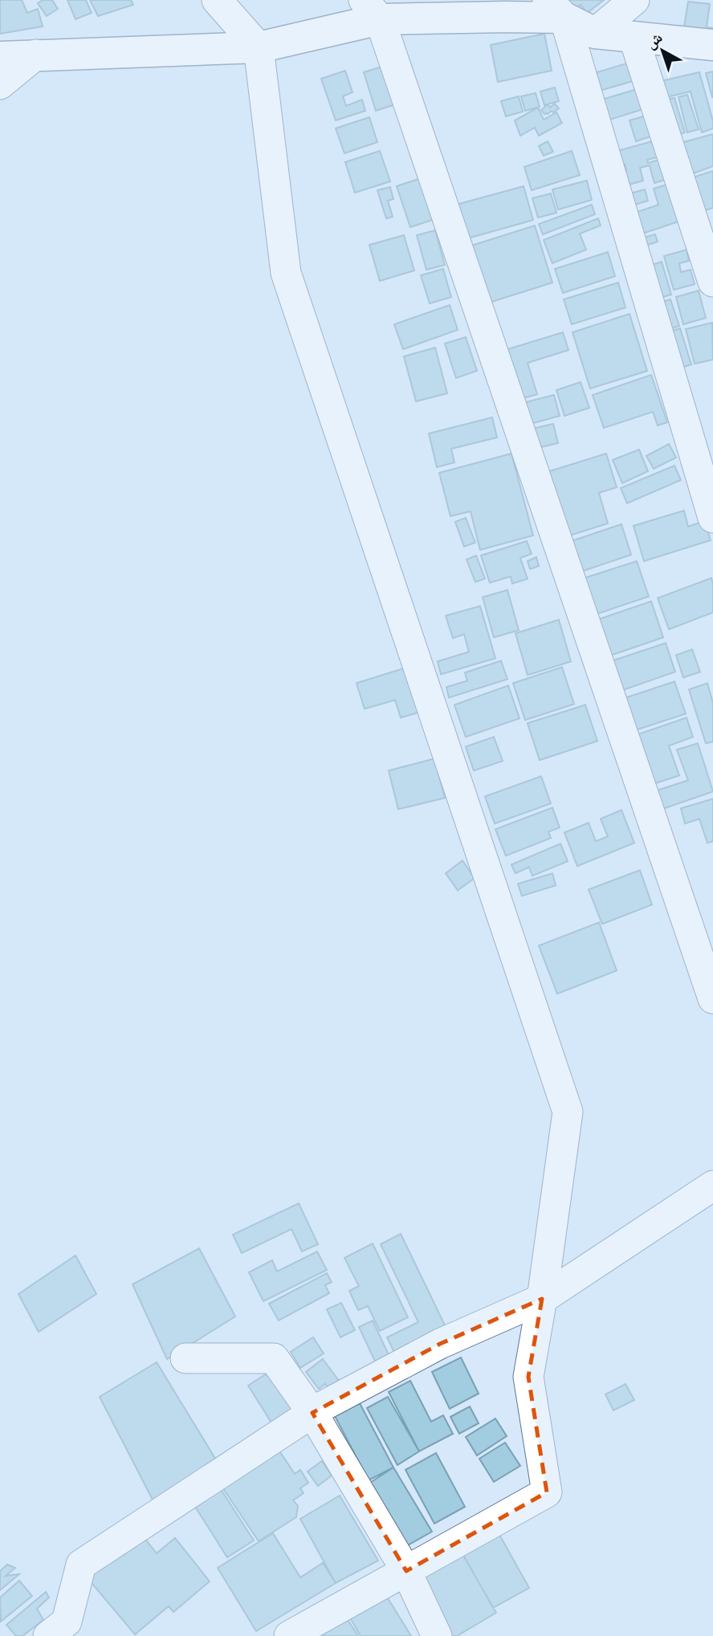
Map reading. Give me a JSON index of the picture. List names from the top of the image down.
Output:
{
  "north": "top left"
}
